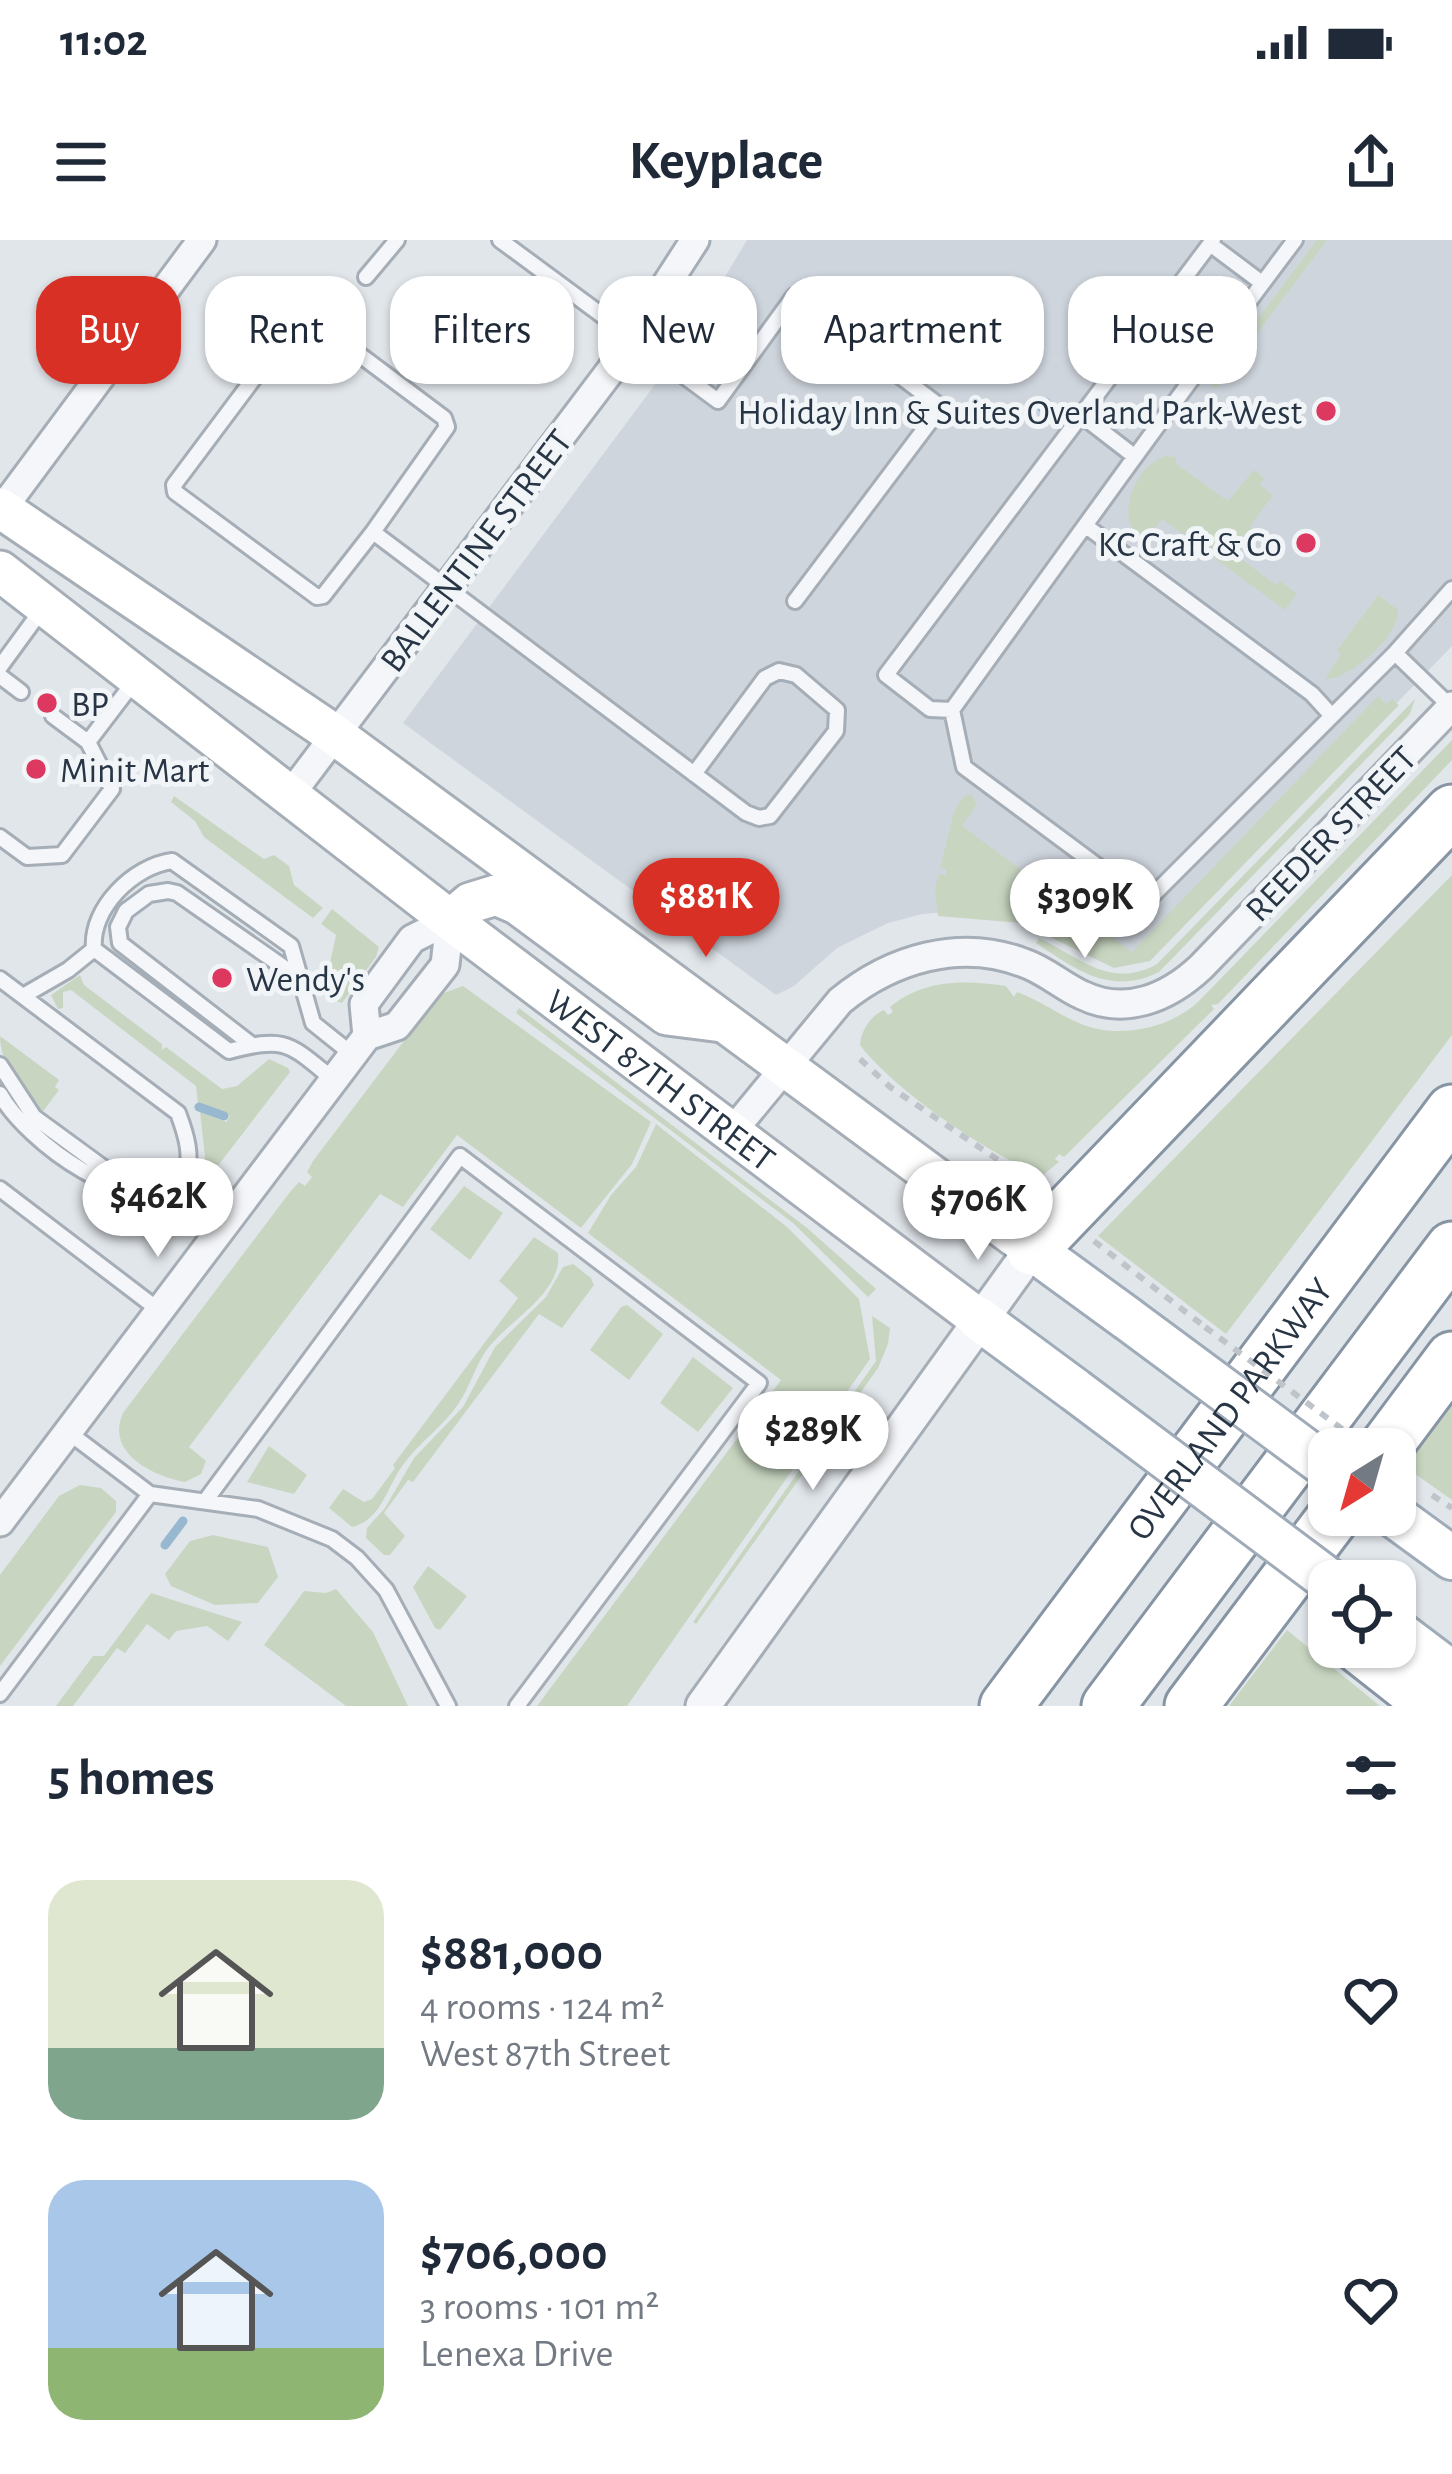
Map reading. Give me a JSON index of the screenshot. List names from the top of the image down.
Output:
{
  "streets": {
    "highway": ["OVERLAND PARKWAY"],
    "main road": ["WEST 87TH STREET"],
    "street": ["BALLENTINE STREET", "REEDER STREET"]
  },
  "crossings": [
    ["BALLENTINE STREET", "WEST 87TH STREET"],
    ["REEDER STREET", "WEST 87TH STREET"]
  ],
  "places": [
    "Holiday Inn & Suites Overland Park-West",
    "KC Craft & Co",
    "BP",
    "Minit Mart",
    "Wendy's"
  ],
  "north": "bottom left",
  "page": {
    "status": "11:02",
    "header": "Keyplace",
    "chip": [
      "Buy",
      "Rent",
      "Filters",
      "New",
      "Apartment",
      "House"
    ],
    "price": [
      "$881K",
      "$309K",
      "$462K",
      "$706K",
      "$289K"
    ],
    "heading": "5 homes",
    "list": [
      {
        "name": "$881,000",
        "note": "4 rooms · 124 m² · West 87th Street"
      },
      {
        "name": "$706,000",
        "note": "3 rooms · 101 m² · Lenexa Drive"
      }
    ]
  }
}
